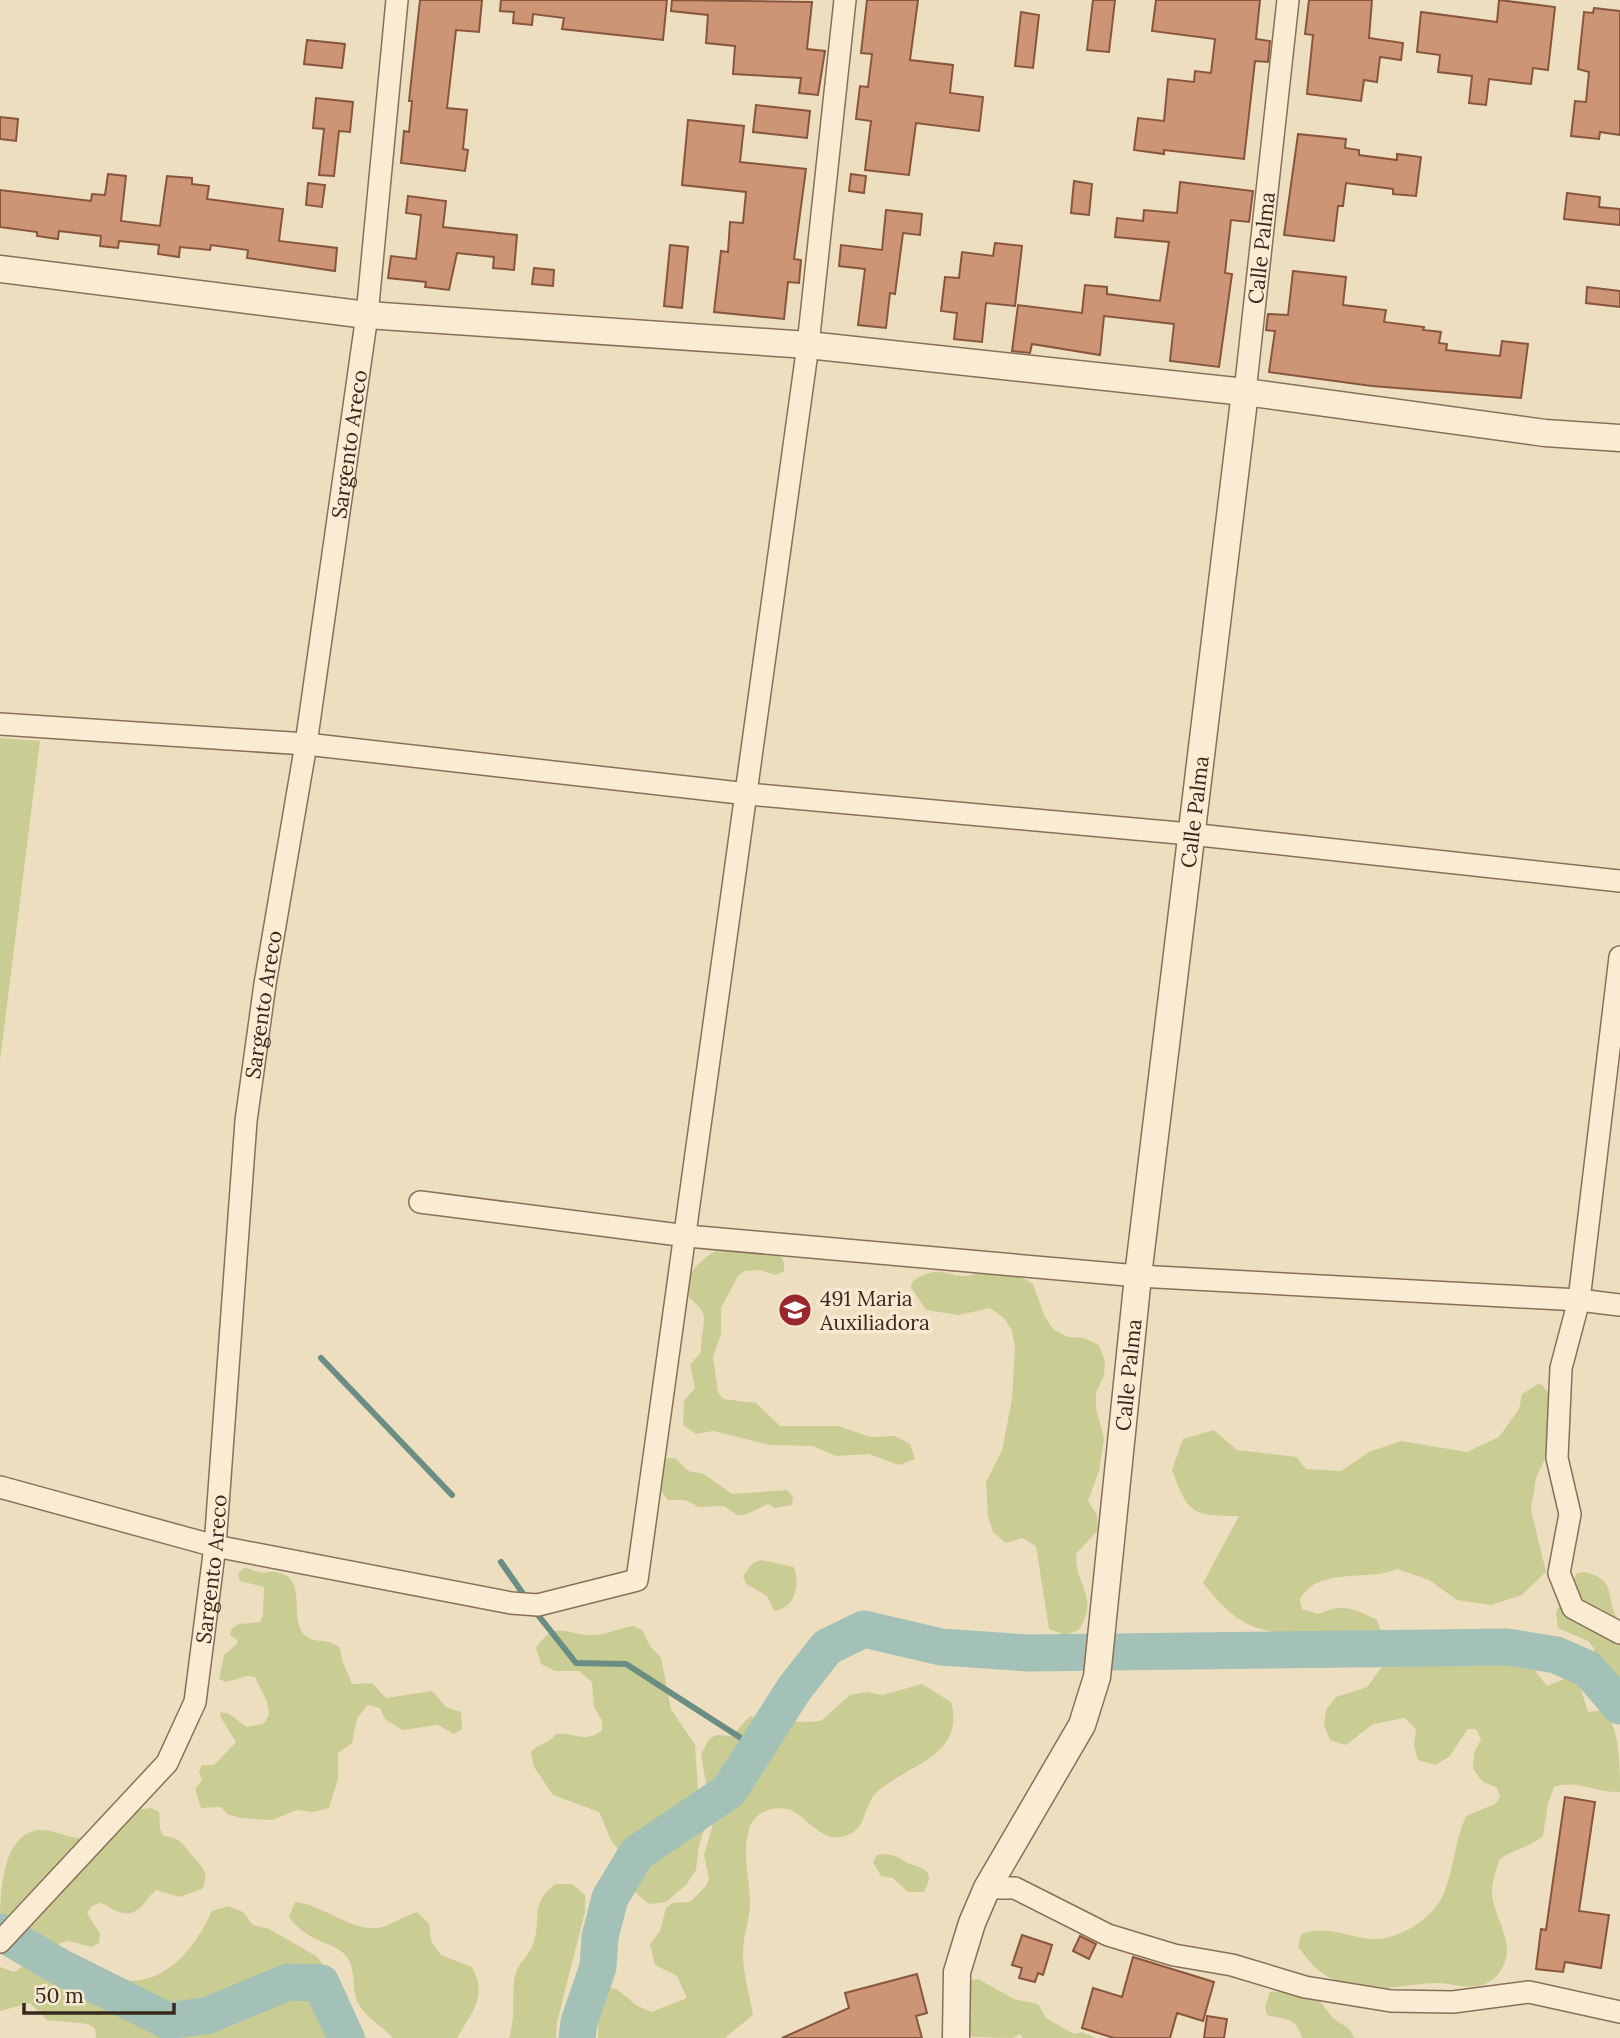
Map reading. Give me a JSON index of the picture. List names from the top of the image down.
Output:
{
  "streets": {
    "street": ["Calle Palma", "Sargento Areco"]
  },
  "places": {
    "school or university": ["491 Maria Auxiliadora"]
  },
  "scale_bar": "50 m"
}
